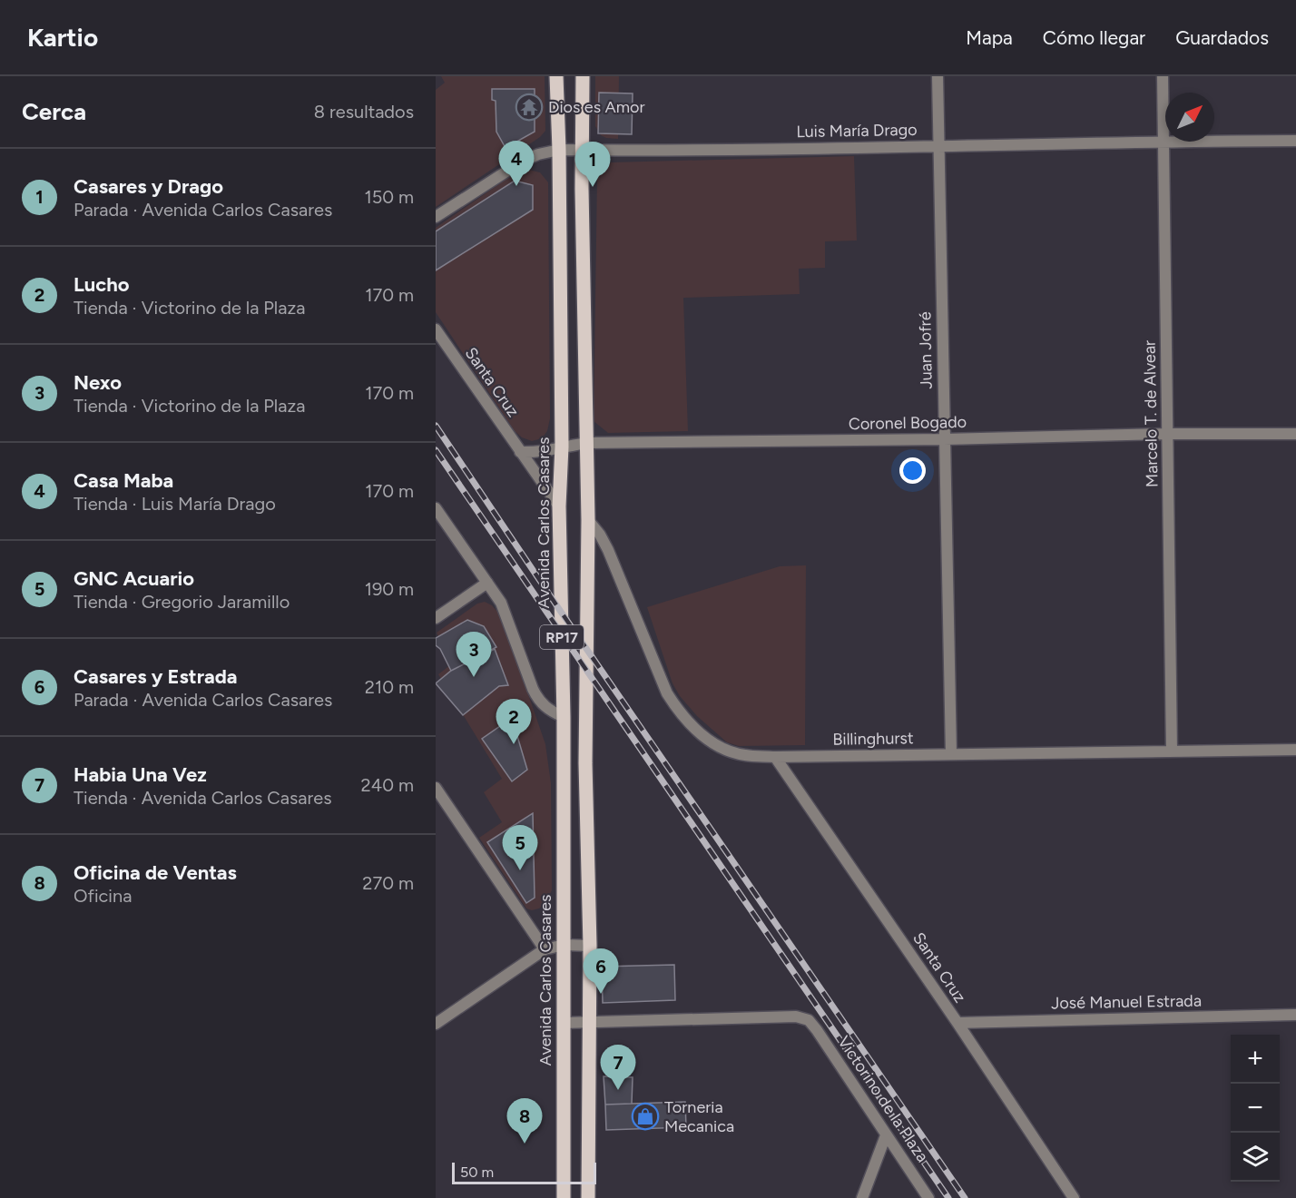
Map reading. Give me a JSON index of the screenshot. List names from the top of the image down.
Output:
{
  "streets": {
    "main road": ["Avenida Carlos Casares", "RP17"],
    "street": [
      "Luis María Drago",
      "Juan Jofré",
      "Santa Cruz",
      "Marcelo T. de Alvear",
      "Coronel Bogado",
      "Billinghurst",
      "José Manuel Estrada",
      "Victorino de la Plaza"
    ]
  },
  "crossings": [
    ["Luis María Drago", "Juan Jofré"],
    ["Luis María Drago", "Marcelo T. de Alvear"],
    ["Luis María Drago", "Avenida Carlos Casares"],
    ["Luis María Drago", "RP17"],
    ["Juan Jofré", "Coronel Bogado"],
    ["Juan Jofré", "Billinghurst"],
    ["Santa Cruz", "Coronel Bogado"],
    ["Santa Cruz", "Avenida Carlos Casares"],
    ["Santa Cruz", "Billinghurst"],
    ["Santa Cruz", "José Manuel Estrada"],
    ["Marcelo T. de Alvear", "Coronel Bogado"],
    ["Marcelo T. de Alvear", "Billinghurst"],
    ["Coronel Bogado", "Avenida Carlos Casares"],
    ["Coronel Bogado", "RP17"],
    ["RP17", "Billinghurst"],
    ["RP17", "Victorino de la Plaza"]
  ],
  "places": {
    "temple": ["Dios es Amor"],
    "shop": ["Torneria Mecanica"]
  },
  "scale_bar": "50 m",
  "north": "top right",
  "page": {
    "header": "Kartio",
    "nav": ["Mapa", "Cómo llegar", "Guardados"],
    "heading": ["Cerca", "8 resultados"],
    "pins": [
      "4",
      "1",
      "3",
      "2",
      "5",
      "6",
      "7",
      "8"
    ],
    "list": [
      {
        "mark": "1",
        "name": "Casares y Drago",
        "note": "Parada · Avenida Carlos Casares",
        "value": "150 m"
      },
      {
        "mark": "2",
        "name": "Lucho",
        "note": "Tienda · Victorino de la Plaza",
        "value": "170 m"
      },
      {
        "mark": "3",
        "name": "Nexo",
        "note": "Tienda · Victorino de la Plaza",
        "value": "170 m"
      },
      {
        "mark": "4",
        "name": "Casa Maba",
        "note": "Tienda · Luis María Drago",
        "value": "170 m"
      },
      {
        "mark": "5",
        "name": "GNC Acuario",
        "note": "Tienda · Gregorio Jaramillo",
        "value": "190 m"
      },
      {
        "mark": "6",
        "name": "Casares y Estrada",
        "note": "Parada · Avenida Carlos Casares",
        "value": "210 m"
      },
      {
        "mark": "7",
        "name": "Habia Una Vez",
        "note": "Tienda · Avenida Carlos Casares",
        "value": "240 m"
      },
      {
        "mark": "8",
        "name": "Oficina de Ventas",
        "note": "Oficina",
        "value": "270 m"
      }
    ],
    "map_buttons": ["+", "−"],
    "scale": "50 m"
  }
}
